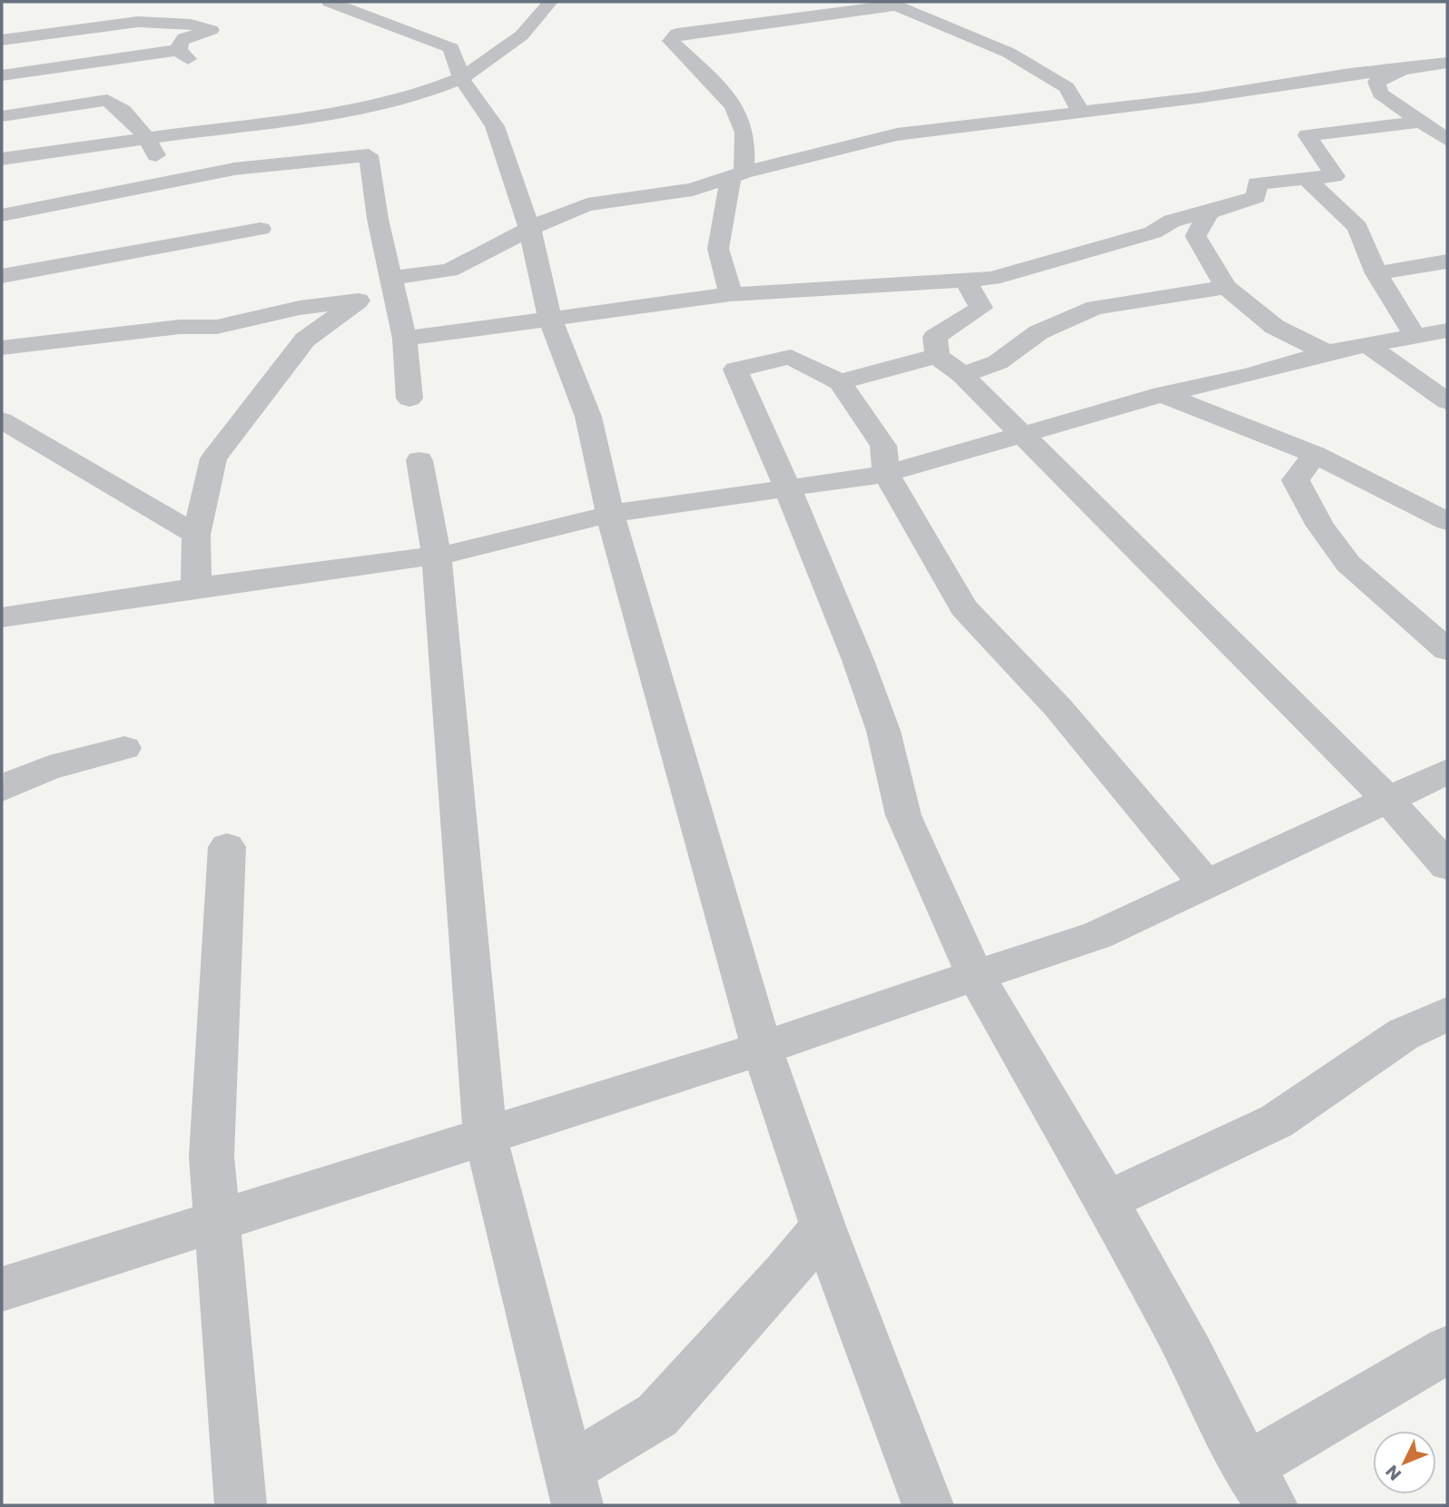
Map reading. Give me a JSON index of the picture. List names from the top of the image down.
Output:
{
  "north": "bottom left"
}
